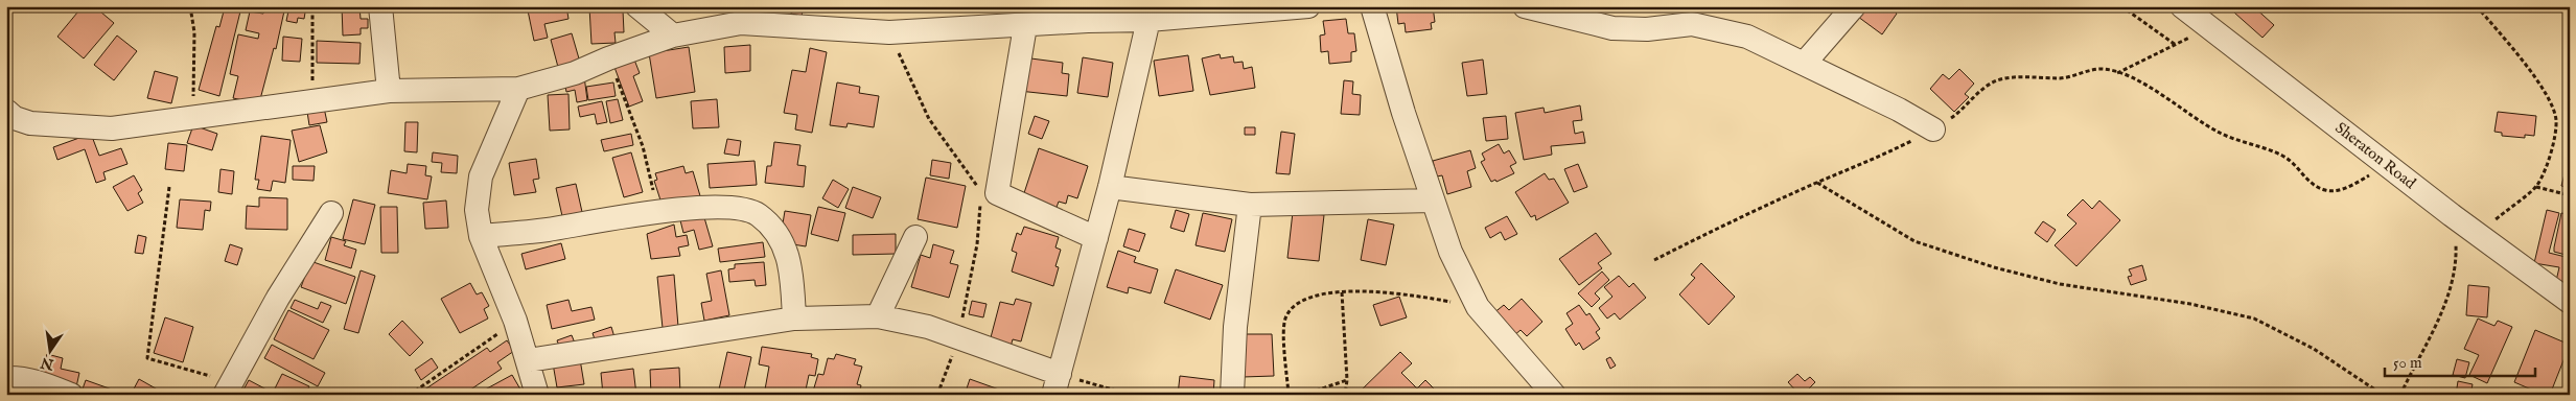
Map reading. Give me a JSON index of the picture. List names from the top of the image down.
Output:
{
  "streets": {
    "street": ["Sheraton Road"]
  },
  "scale_bar": "50 m",
  "north": "bottom"
}
